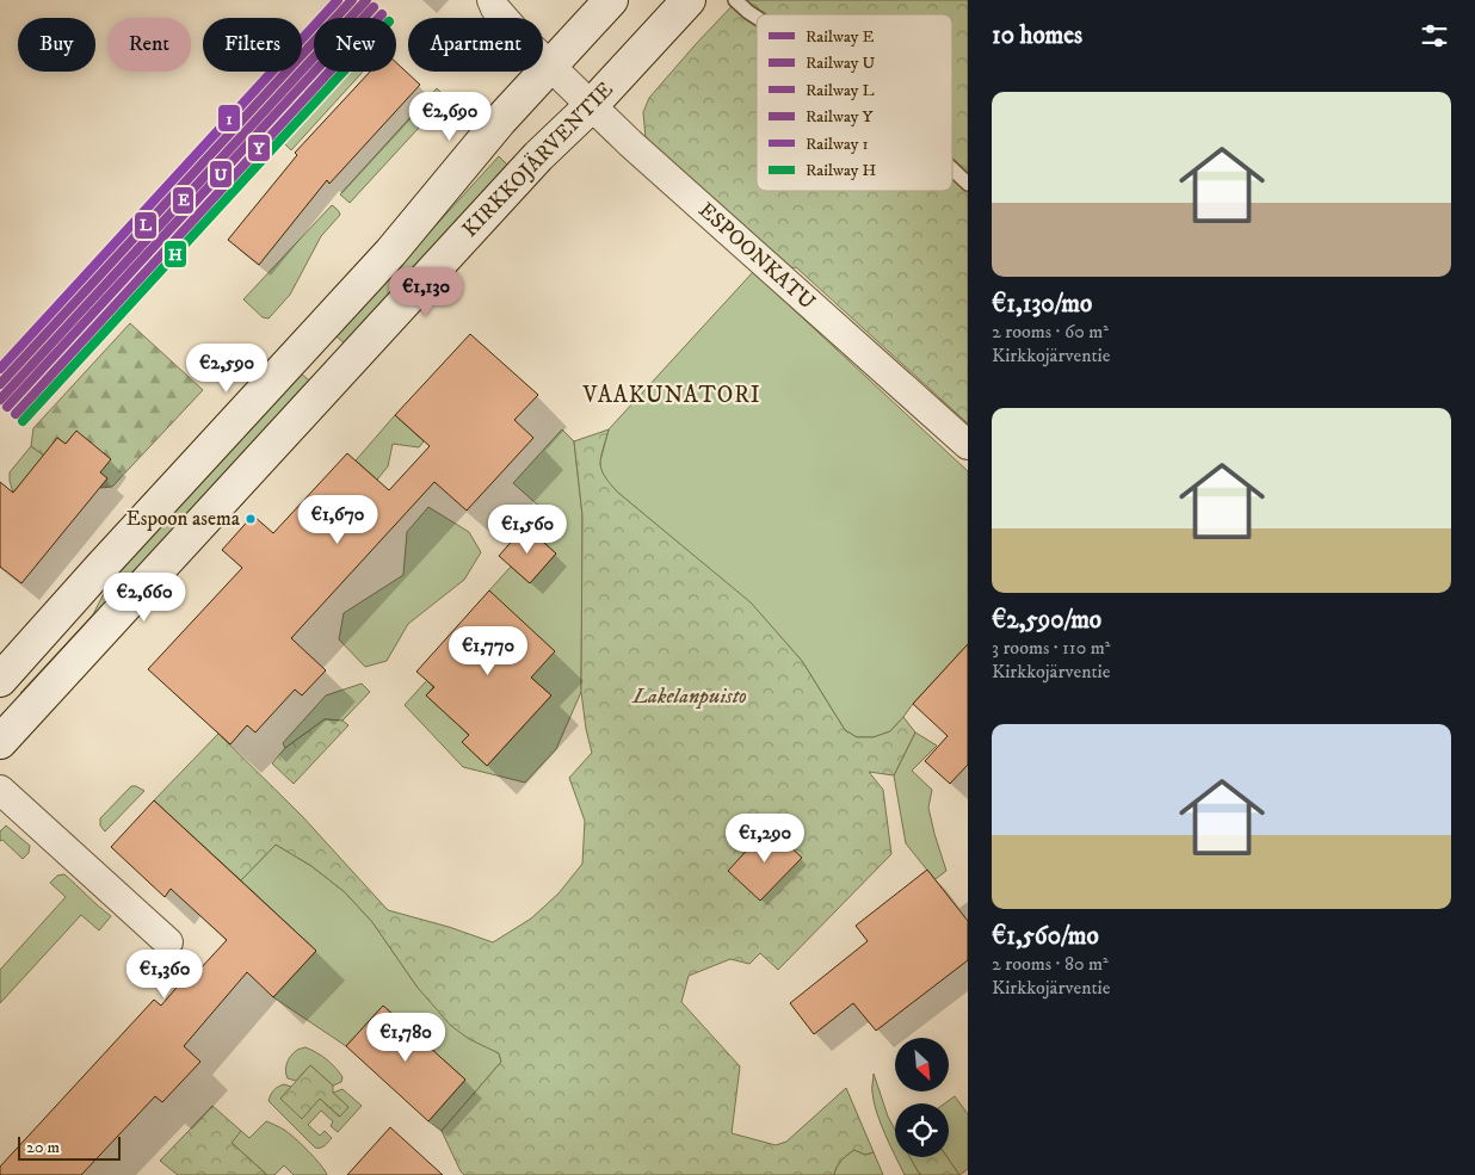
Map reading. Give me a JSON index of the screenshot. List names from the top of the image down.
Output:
{
  "streets": {
    "main road": ["KIRKKOJÄRVENTIE"],
    "street": ["ESPOONKATU"]
  },
  "crossings": [
    ["KIRKKOJÄRVENTIE", "ESPOONKATU"]
  ],
  "districts": ["VAAKUNATORI"],
  "parks": ["Lakelanpuisto"],
  "places": ["Espoon asema"],
  "lines": [
    "rail line E",
    "rail line L",
    "rail line 1",
    "rail line U",
    "rail line Y",
    "rail line H"
  ],
  "legend": [
    "Railway E",
    "Railway U",
    "Railway L",
    "Railway Y",
    "Railway 1",
    "Railway H"
  ],
  "scale_bar": "20 m",
  "north": "bottom right",
  "page": {
    "heading": "10 homes",
    "chip": [
      "Buy",
      "Rent",
      "Filters",
      "New",
      "Apartment"
    ],
    "list": [
      {
        "name": "€1,130/mo",
        "note": "2 rooms · 60 m² · Kirkkojärventie"
      },
      {
        "name": "€2,590/mo",
        "note": "3 rooms · 110 m² · Kirkkojärventie"
      },
      {
        "name": "€1,560/mo",
        "note": "2 rooms · 80 m² · Kirkkojärventie"
      }
    ],
    "price": [
      "€2,690",
      "€1,130",
      "€2,590",
      "€1,670",
      "€1,560",
      "€2,660",
      "€1,770",
      "€1,290",
      "€1,360",
      "€1,780"
    ],
    "scale": "20 m"
  }
}
